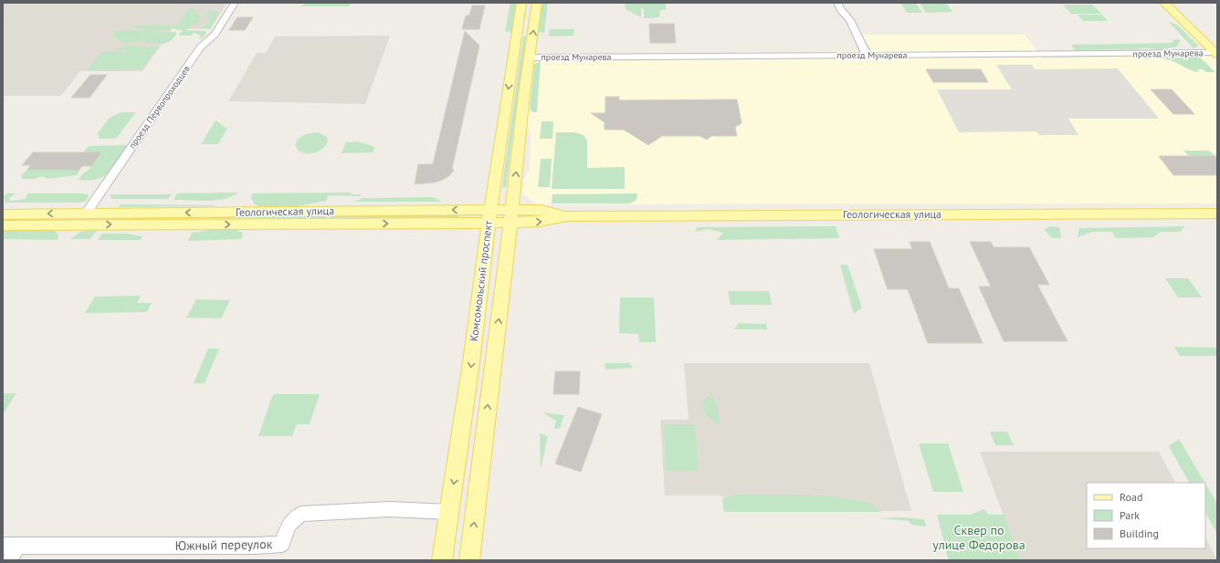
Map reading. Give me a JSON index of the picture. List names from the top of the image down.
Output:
{
  "streets": {
    "main road": ["Геологическая улица", "Комсомольский проспект"],
    "street": ["проезд Мунарева", "проезд Первопроходцев", "Южный переулок"]
  },
  "crossings": [
    ["проезд Мунарева", "Комсомольский проспект"],
    ["проезд Первопроходцев", "Геологическая улица"],
    ["Геологическая улица", "Комсомольский проспект"],
    ["Комсомольский проспект", "Южный переулок"]
  ],
  "parks": ["Сквер по улице Федорова"],
  "legend": ["Road", "Park", "Building"]
}
